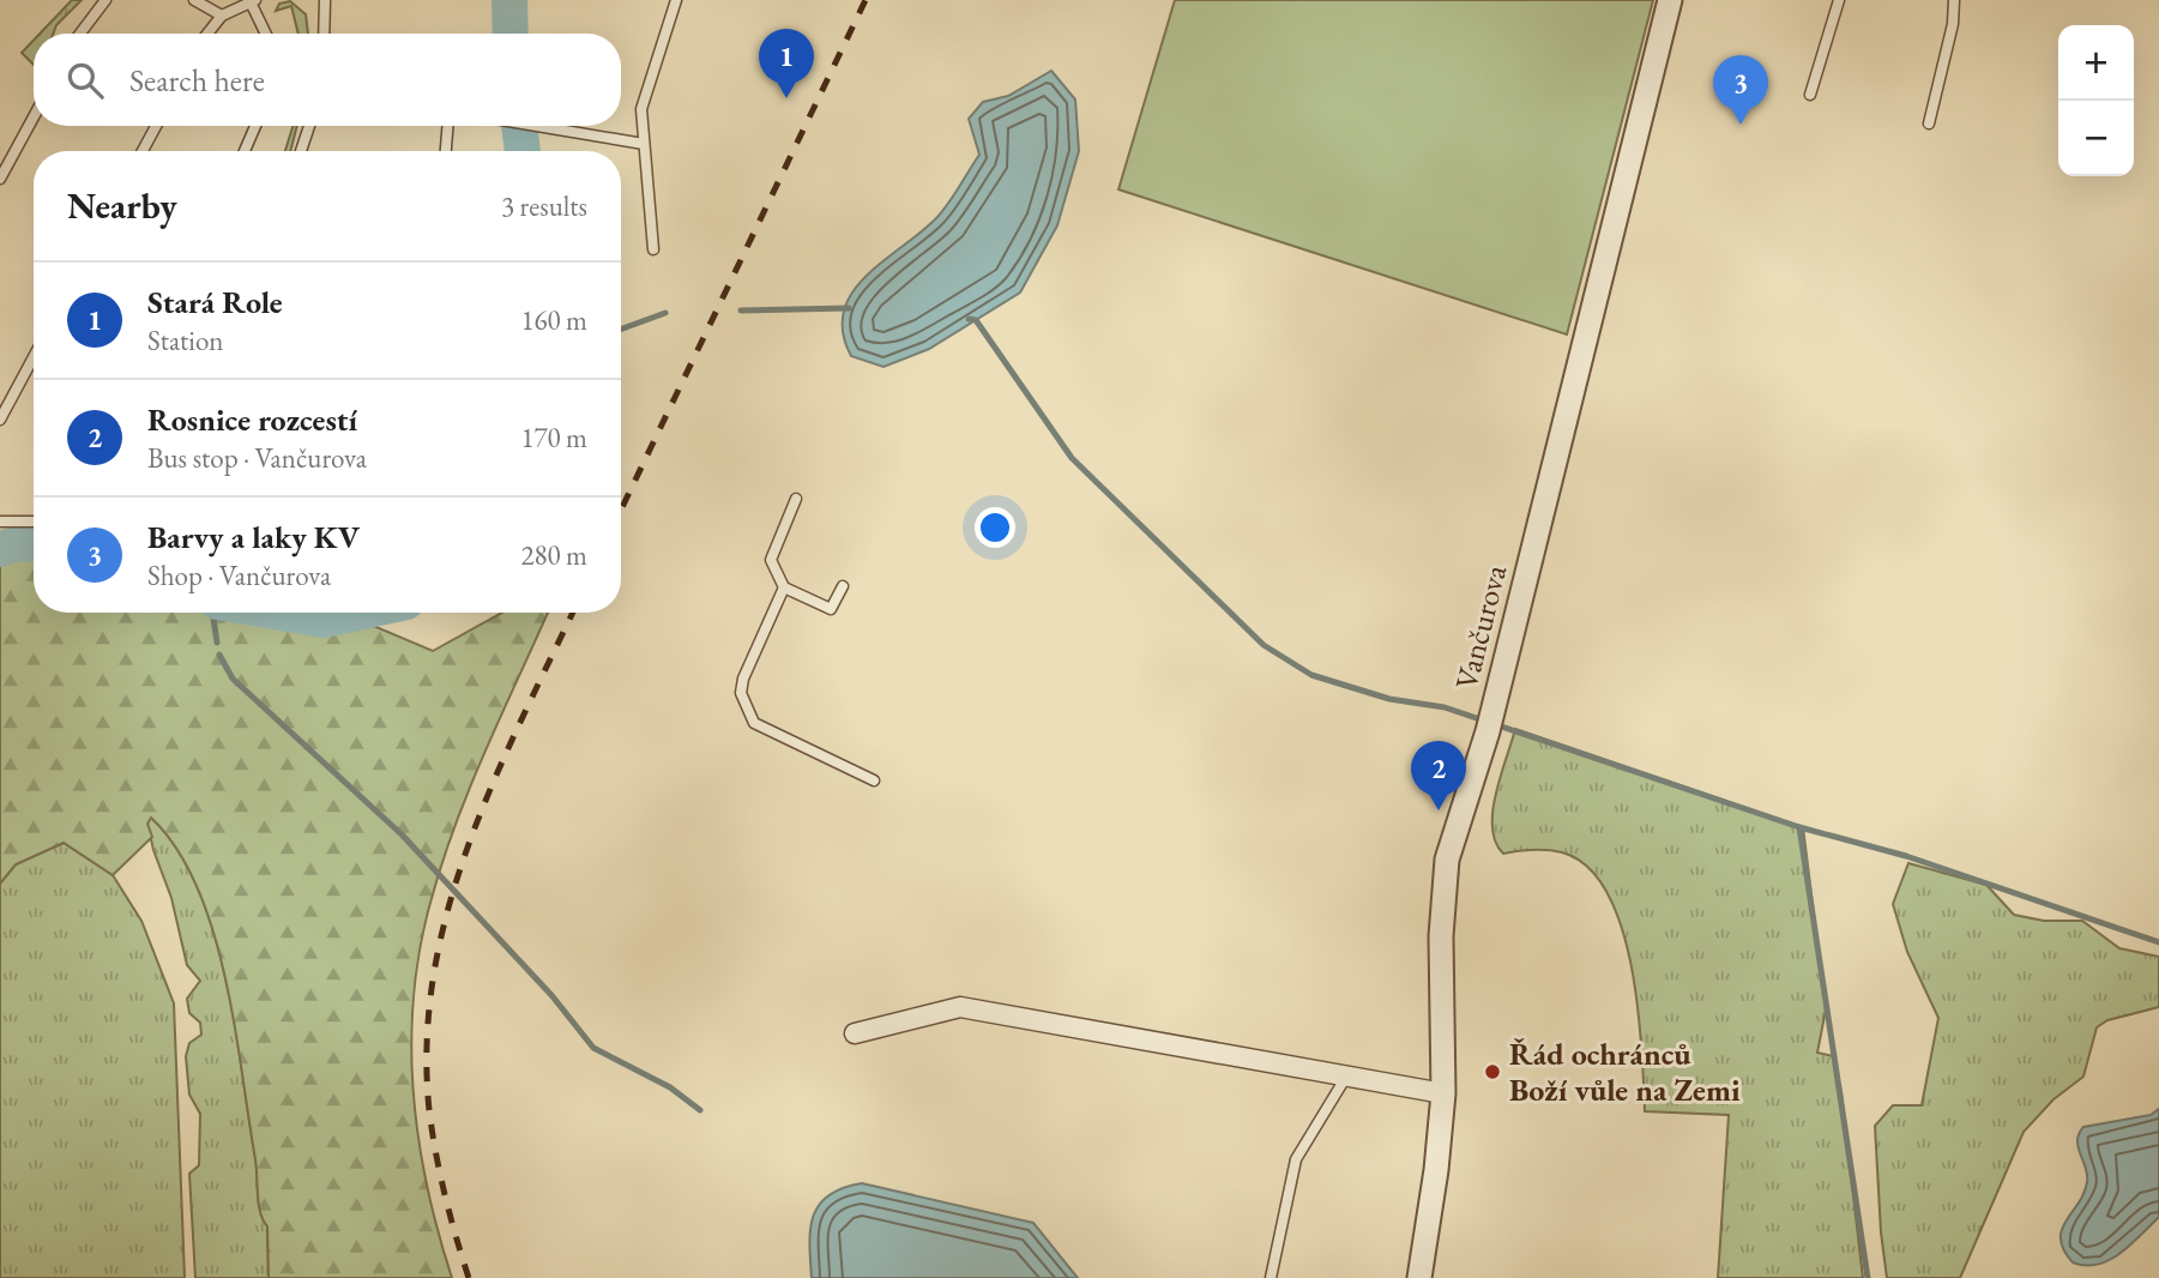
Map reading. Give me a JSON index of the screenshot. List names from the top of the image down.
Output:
{
  "streets": {
    "street": ["Vančurova"]
  },
  "places": ["Řád ochránců Boží vůle na Zemi"],
  "page": {
    "map_buttons": ["+", "−"],
    "pins": ["1", "3", "2"],
    "search": "Search here",
    "heading": ["Nearby", "3 results"],
    "list": [
      {
        "mark": "1",
        "name": "Stará Role",
        "note": "Station",
        "value": "160 m"
      },
      {
        "mark": "2",
        "name": "Rosnice rozcestí",
        "note": "Bus stop · Vančurova",
        "value": "170 m"
      },
      {
        "mark": "3",
        "name": "Barvy a laky KV",
        "note": "Shop · Vančurova",
        "value": "280 m"
      }
    ]
  }
}
